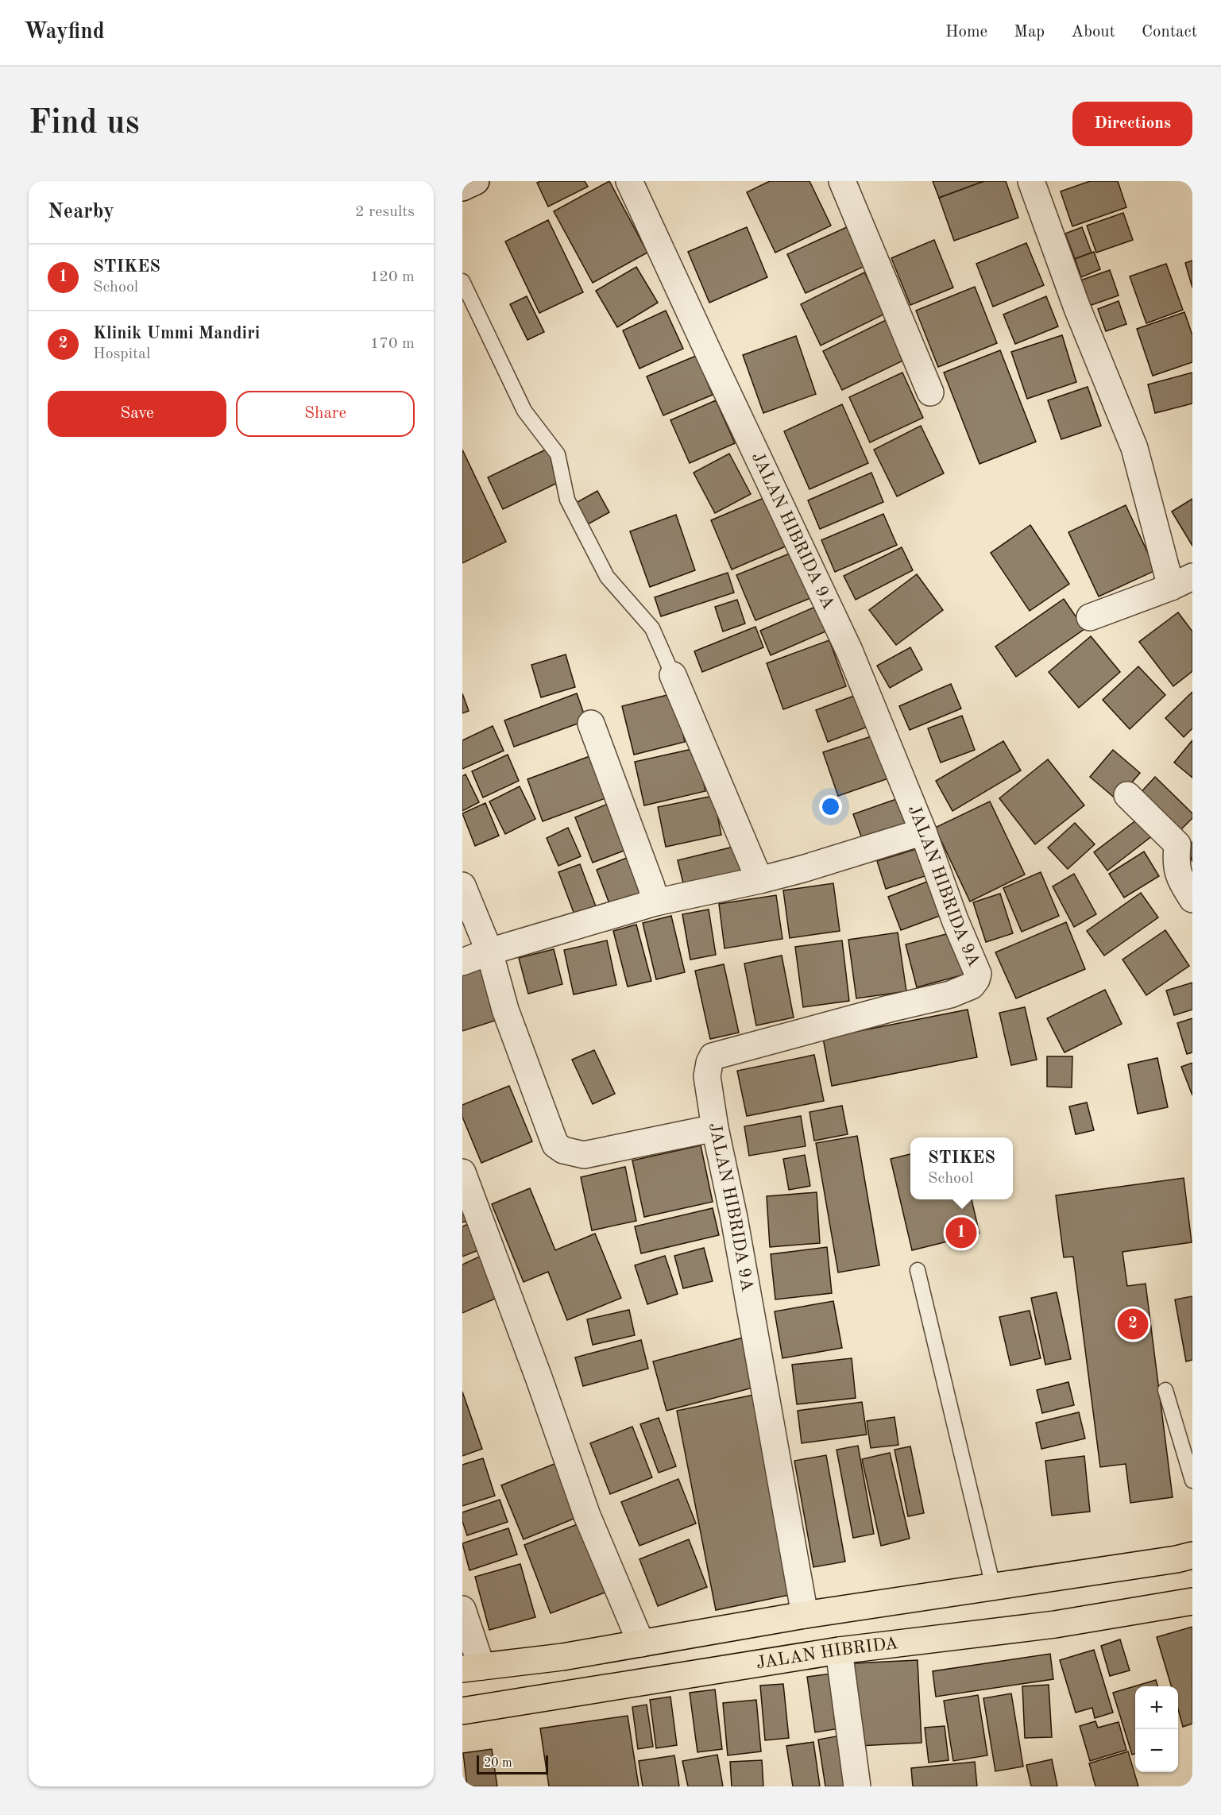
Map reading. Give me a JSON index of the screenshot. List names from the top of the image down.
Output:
{
  "streets": {
    "main road": ["JALAN HIBRIDA"],
    "street": ["JALAN HIBRIDA 9A"]
  },
  "scale_bar": "20 m",
  "page": {
    "header": "Wayfind",
    "nav": [
      "Home",
      "Map",
      "About",
      "Contact"
    ],
    "buttons": [
      "Directions",
      ["Save", "Share"]
    ],
    "title": "Find us",
    "heading": ["Nearby", "2 results"],
    "list": [
      {
        "mark": "1",
        "name": "STIKES",
        "note": "School",
        "value": "120 m"
      },
      {
        "mark": "2",
        "name": "Klinik Ummi Mandiri",
        "note": "Hospital",
        "value": "170 m"
      }
    ],
    "popup": ["STIKES", "School"],
    "pins": ["1", "2"],
    "map_buttons": ["+", "−"],
    "scale": "20 m"
  }
}
